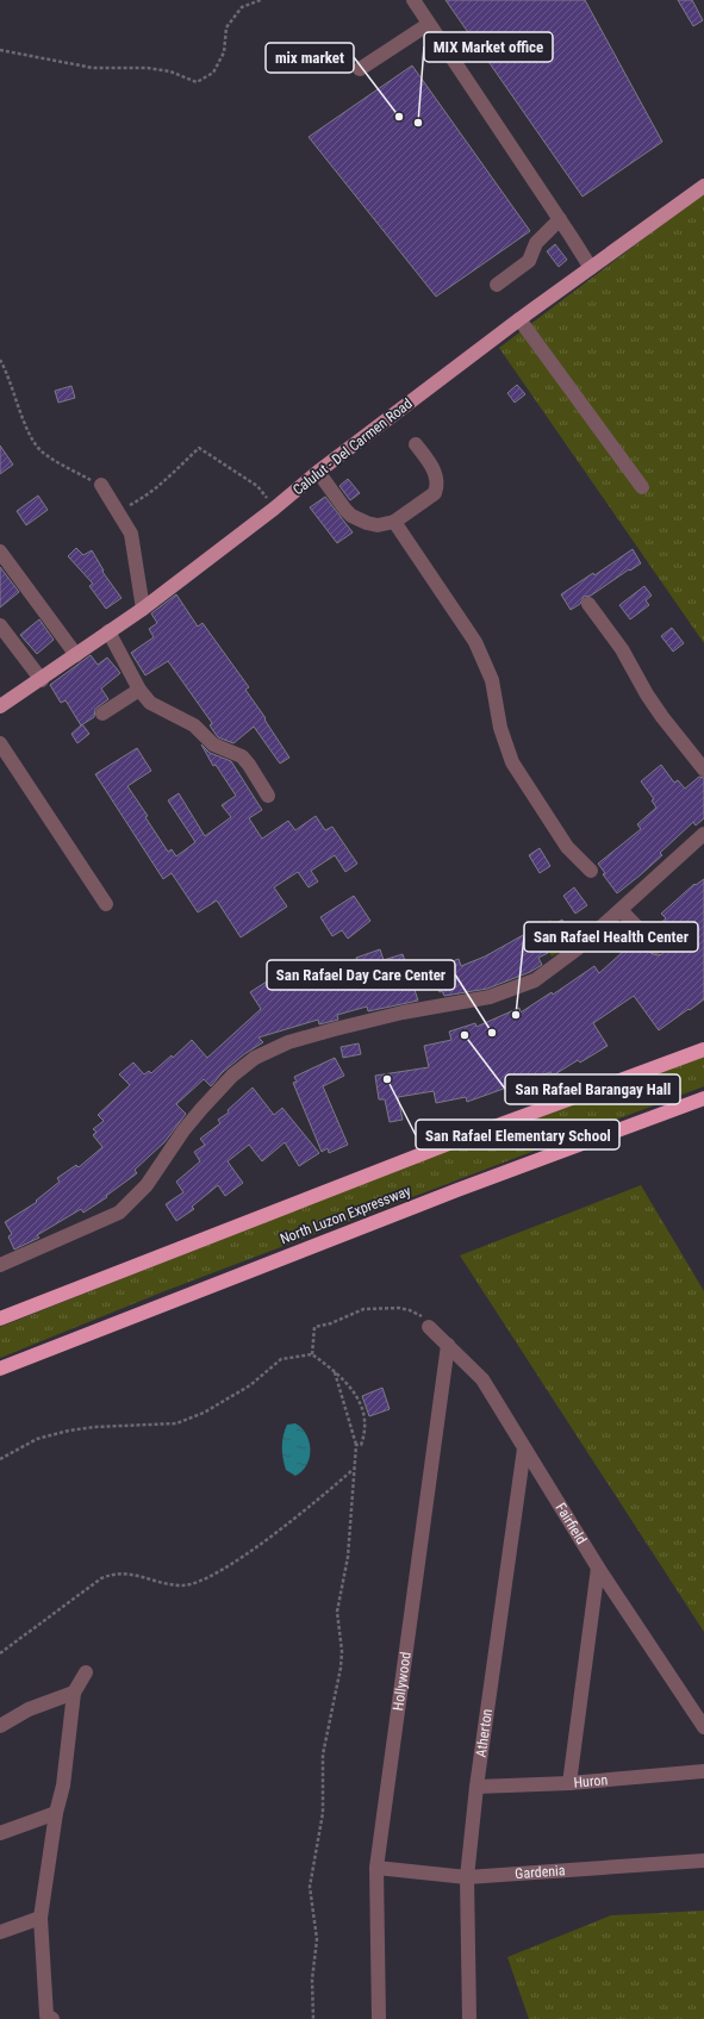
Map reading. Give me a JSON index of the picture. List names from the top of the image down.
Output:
{
  "streets": {
    "highway": ["North Luzon Expressway"],
    "main road": ["Calulut - Del Carmen Road"],
    "street": [
      "Fairfield",
      "Hollywood",
      "Atherton",
      "Huron",
      "Gardenia"
    ]
  },
  "crossings": [
    ["Fairfield", "Hollywood"],
    ["Fairfield", "Atherton"],
    ["Hollywood", "Gardenia"],
    ["Atherton", "Huron"],
    ["Atherton", "Gardenia"]
  ],
  "places": [
    "mix market",
    "MIX Market office",
    "San Rafael Health Center",
    "San Rafael Day Care Center",
    "San Rafael Barangay Hall",
    "San Rafael Elementary School"
  ]
}
